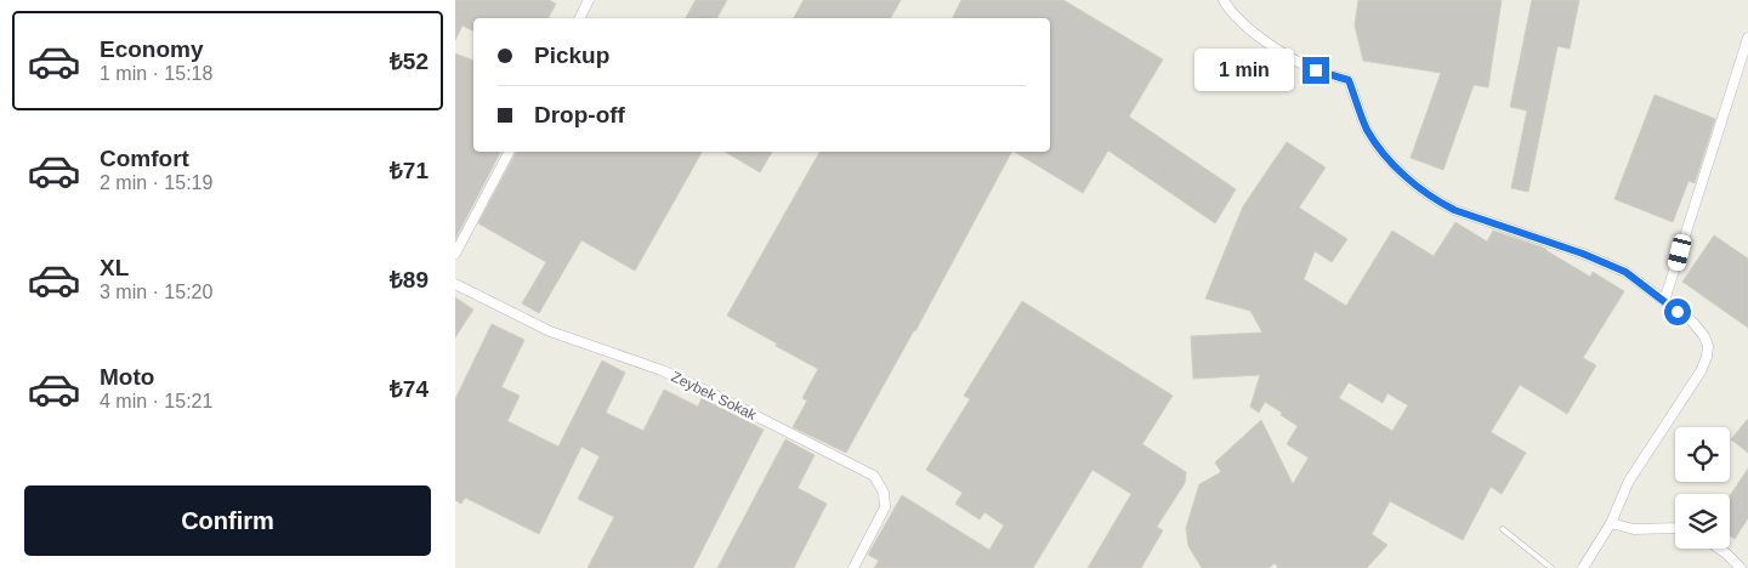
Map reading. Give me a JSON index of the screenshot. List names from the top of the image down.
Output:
{
  "streets": {
    "street": ["Zeybek Sokak"]
  },
  "page": {
    "list": [
      {
        "name": "Economy",
        "note": "1 min · 15:18",
        "value": "₺52"
      },
      {
        "name": "Comfort",
        "note": "2 min · 15:19",
        "value": "₺71"
      },
      {
        "name": "XL",
        "note": "3 min · 15:20",
        "value": "₺89"
      },
      {
        "name": "Moto",
        "note": "4 min · 15:21",
        "value": "₺74"
      }
    ],
    "banner": ["Pickup", "Drop-off"],
    "bubble": "1 min",
    "buttons": "Confirm"
  }
}
